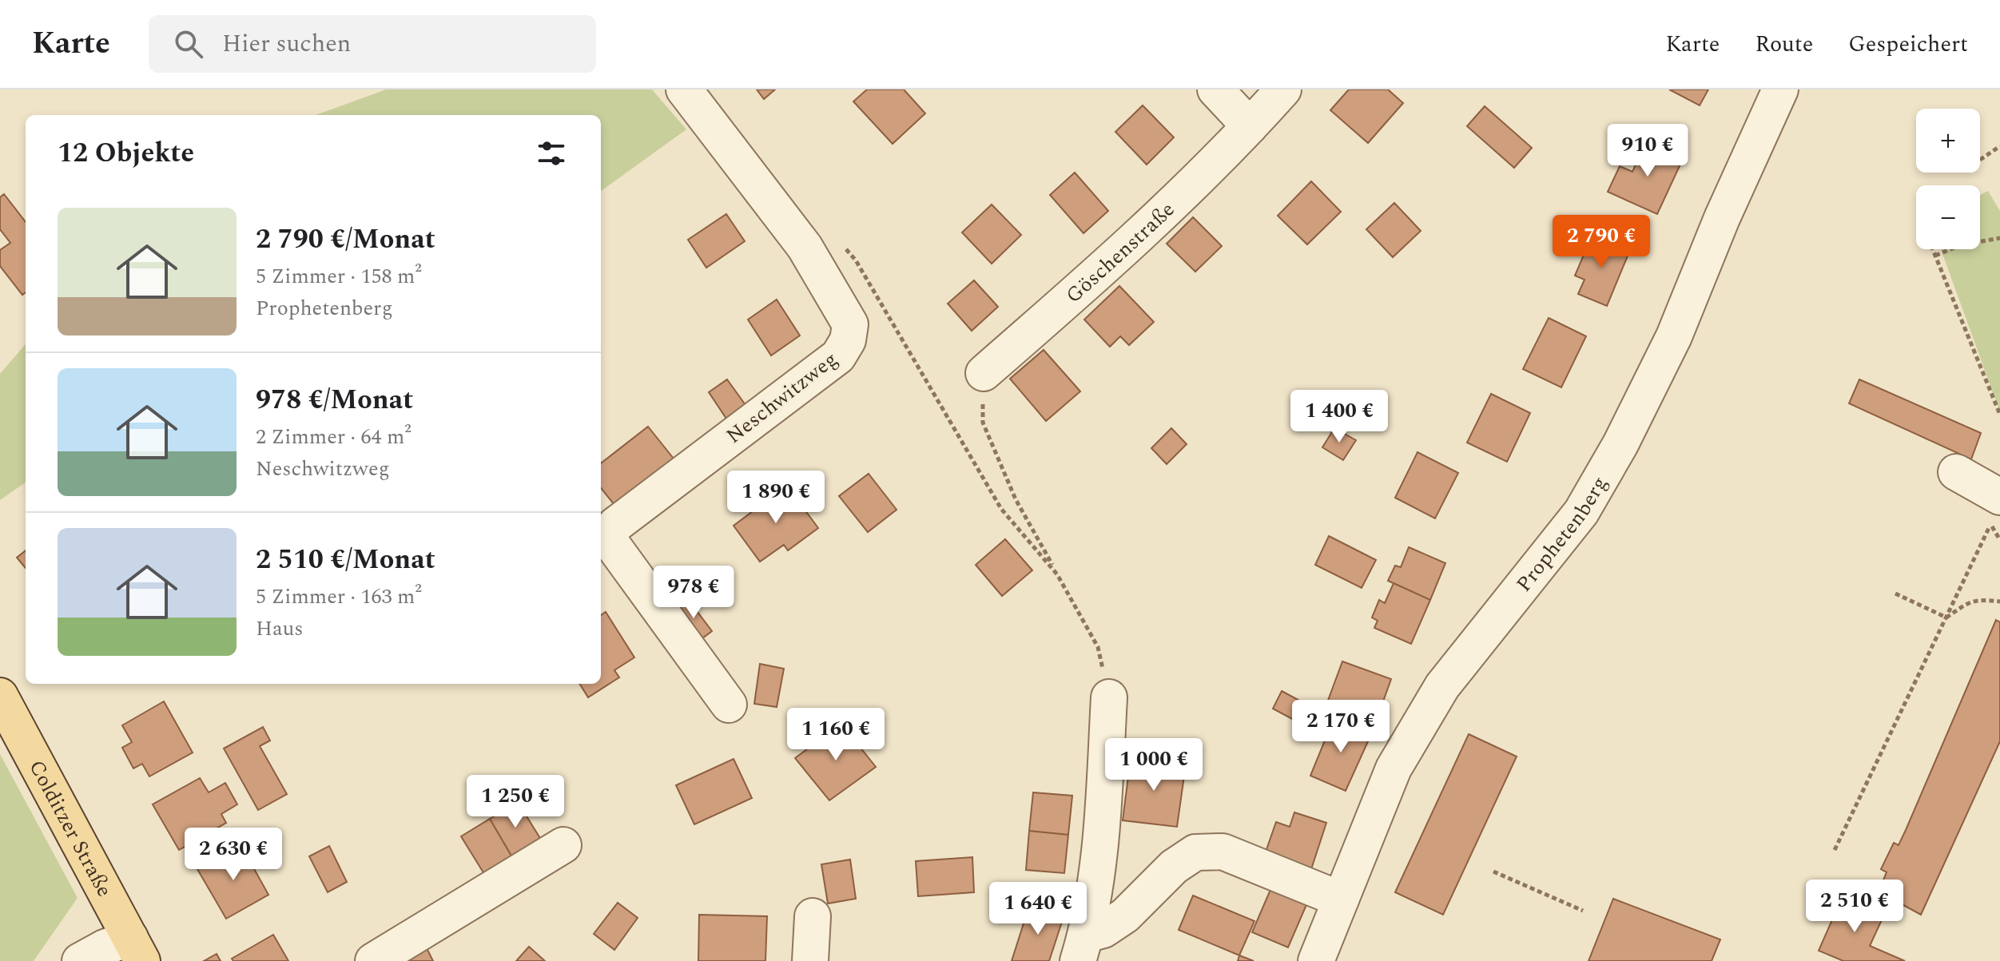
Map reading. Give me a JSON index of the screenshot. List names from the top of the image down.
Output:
{
  "streets": {
    "main road": ["Colditzer Straße"],
    "street": ["Göschenstraße", "Neschwitzweg", "Prophetenberg"]
  },
  "page": {
    "header": "Karte",
    "search": "Hier suchen",
    "nav": ["Karte", "Route", "Gespeichert"],
    "map_buttons": ["+", "−"],
    "heading": "12 Objekte",
    "price": [
      "910 €",
      "2 790 €",
      "1 400 €",
      "1 890 €",
      "978 €",
      "2 170 €",
      "1 160 €",
      "1 000 €",
      "1 250 €",
      "2 630 €",
      "2 510 €",
      "1 640 €"
    ],
    "list": [
      {
        "name": "2 790 €/Monat",
        "note": "5 Zimmer · 158 m² · Prophetenberg"
      },
      {
        "name": "978 €/Monat",
        "note": "2 Zimmer · 64 m² · Neschwitzweg"
      },
      {
        "name": "2 510 €/Monat",
        "note": "5 Zimmer · 163 m² · Haus"
      }
    ]
  }
}
